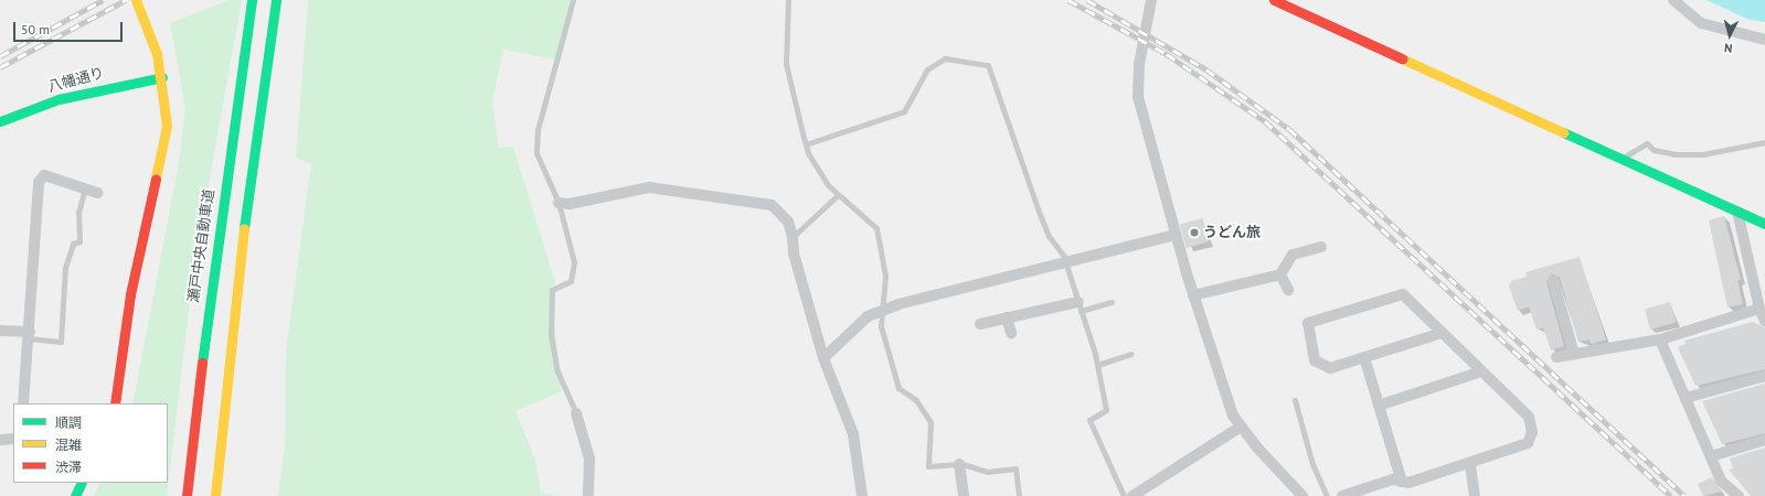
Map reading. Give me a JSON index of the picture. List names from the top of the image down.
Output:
{
  "streets": {
    "main road": ["八幡通り", "瀬戸中央自動車道"]
  },
  "places": ["うどん旅"],
  "legend": ["順調", "混雑", "渋滞"],
  "scale_bar": "50 m",
  "north": "bottom"
}
